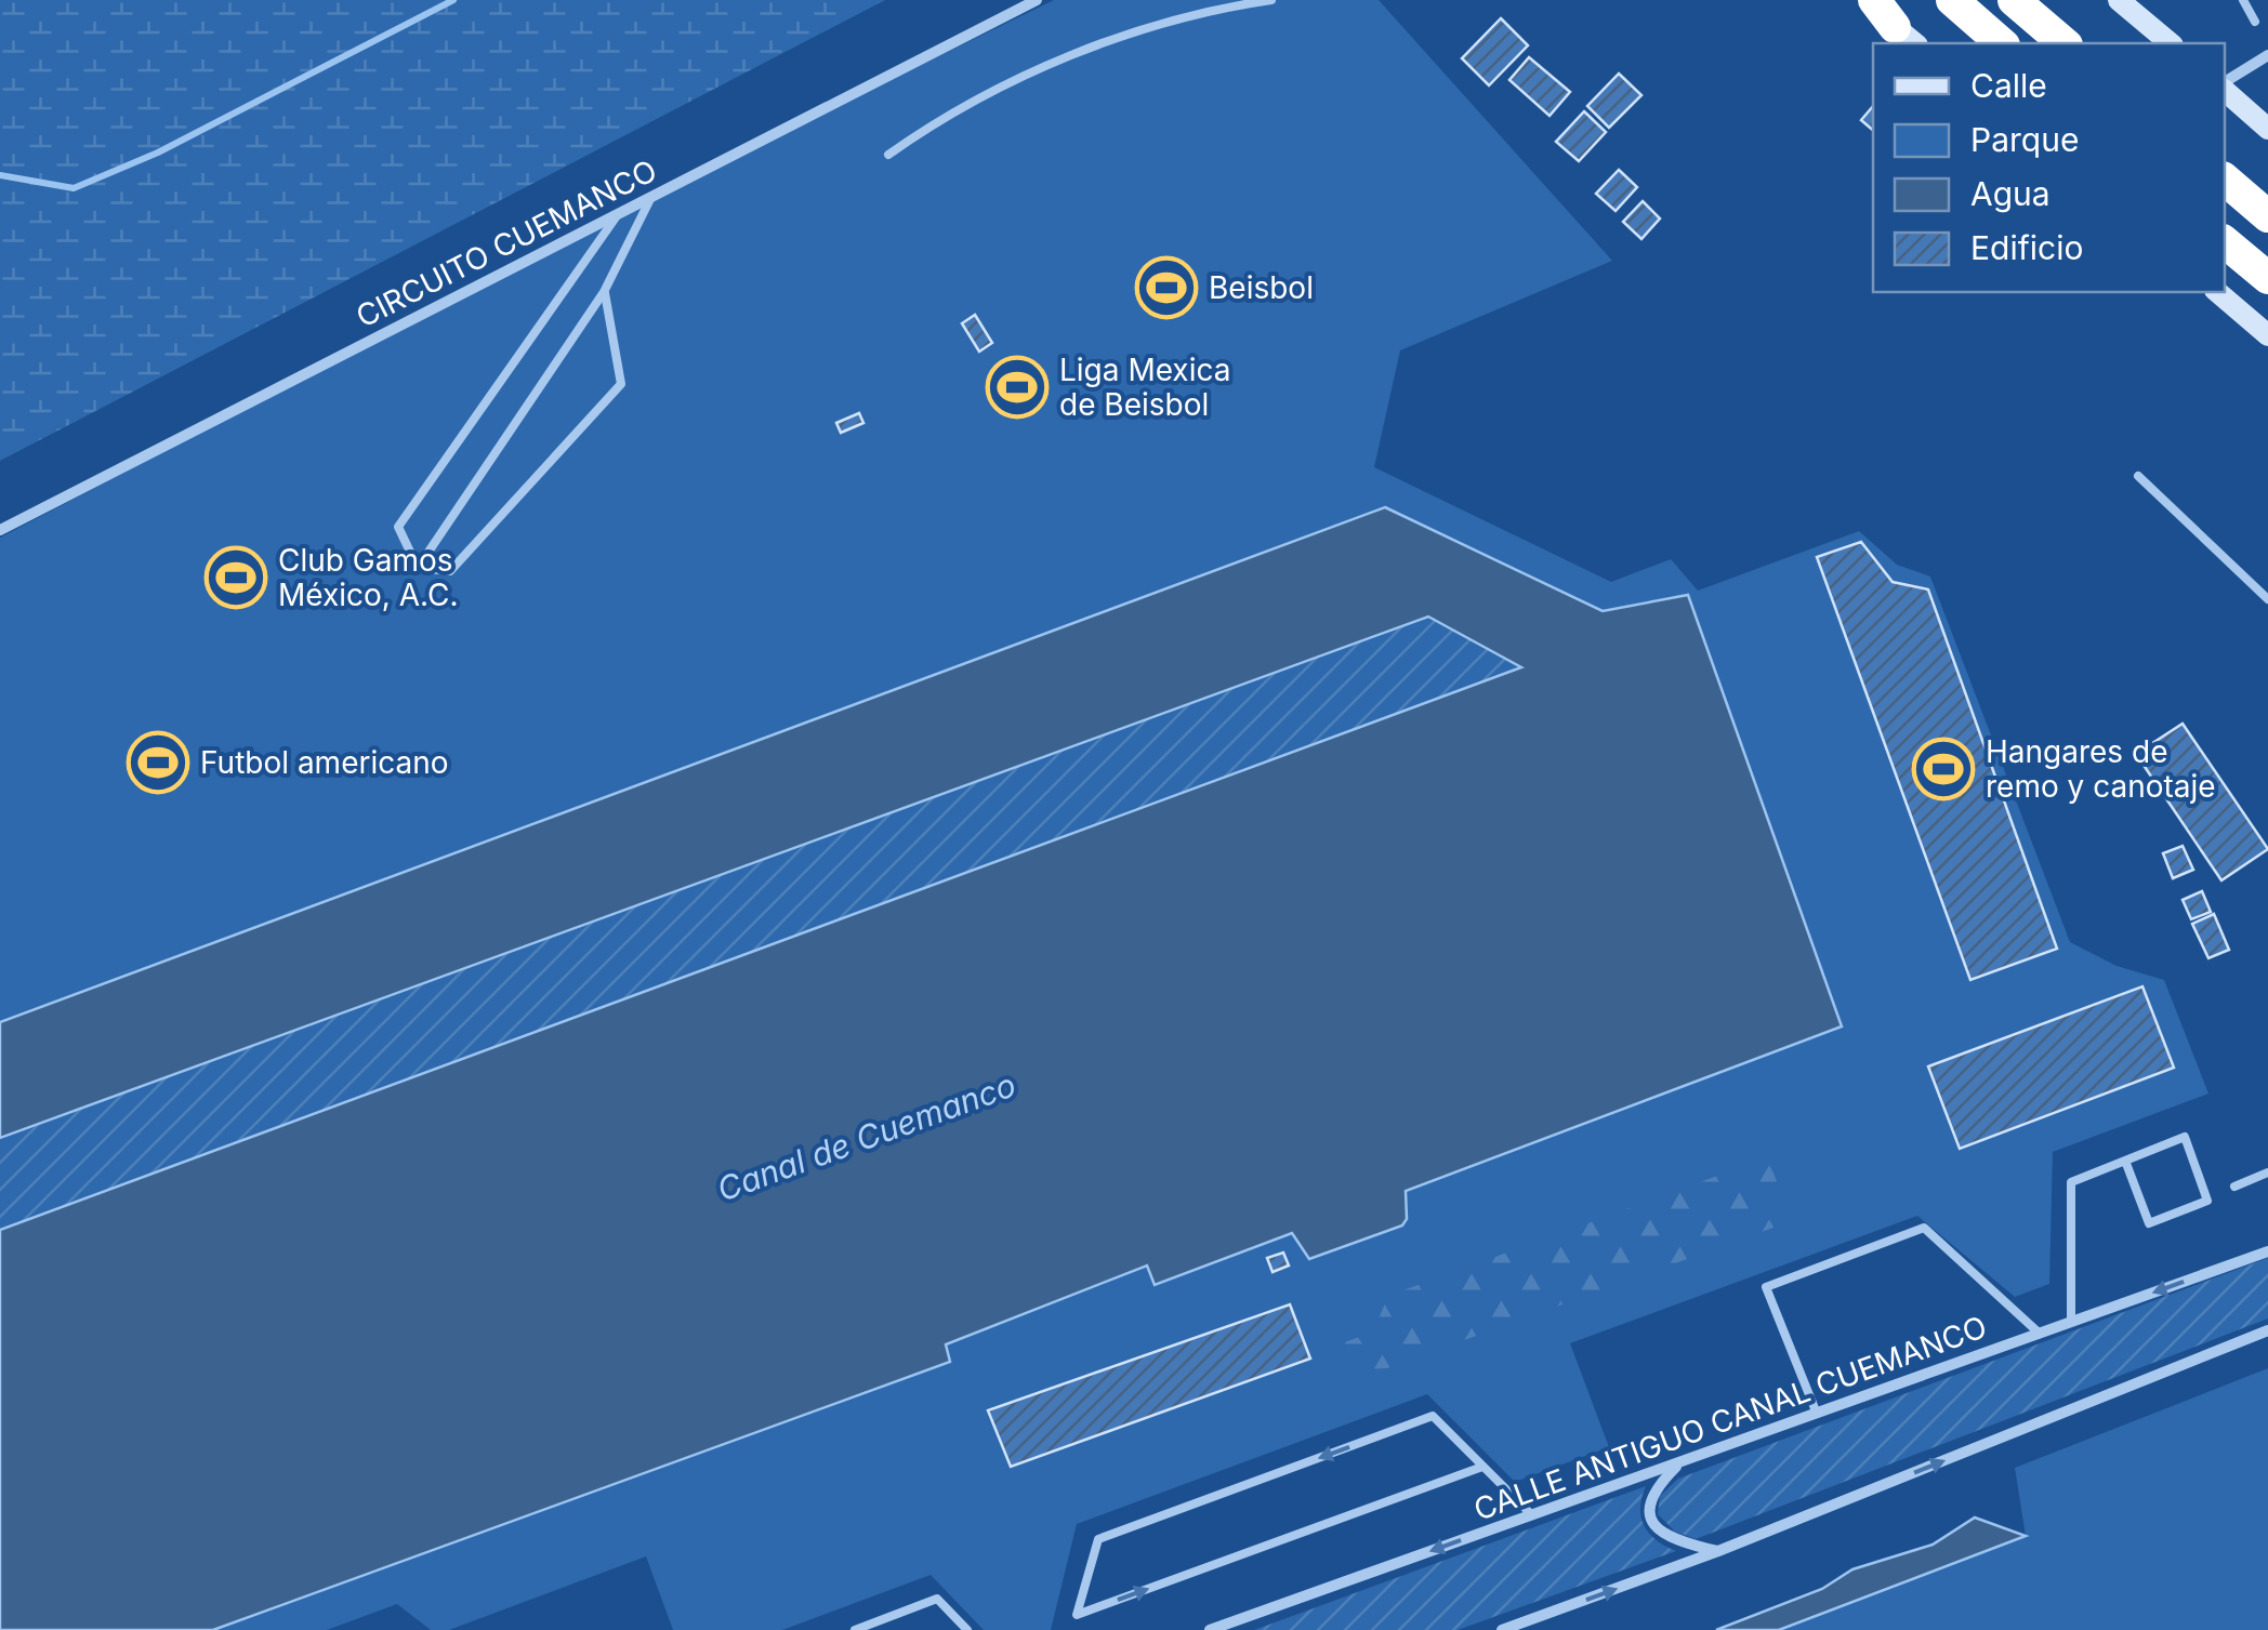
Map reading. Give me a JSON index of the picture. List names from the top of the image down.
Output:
{
  "streets": {
    "street": ["CIRCUITO CUEMANCO", "CALLE ANTIGUO CANAL CUEMANCO"]
  },
  "water": ["Canal de Cuemanco"],
  "places": {
    "sports": [
      "Beisbol",
      "Liga Mexica de Beisbol",
      "Club Gamos México, A.C.",
      "Futbol americano",
      "Hangares de remo y canotaje"
    ]
  },
  "legend": [
    "Calle",
    "Parque",
    "Agua",
    "Edificio"
  ]
}
